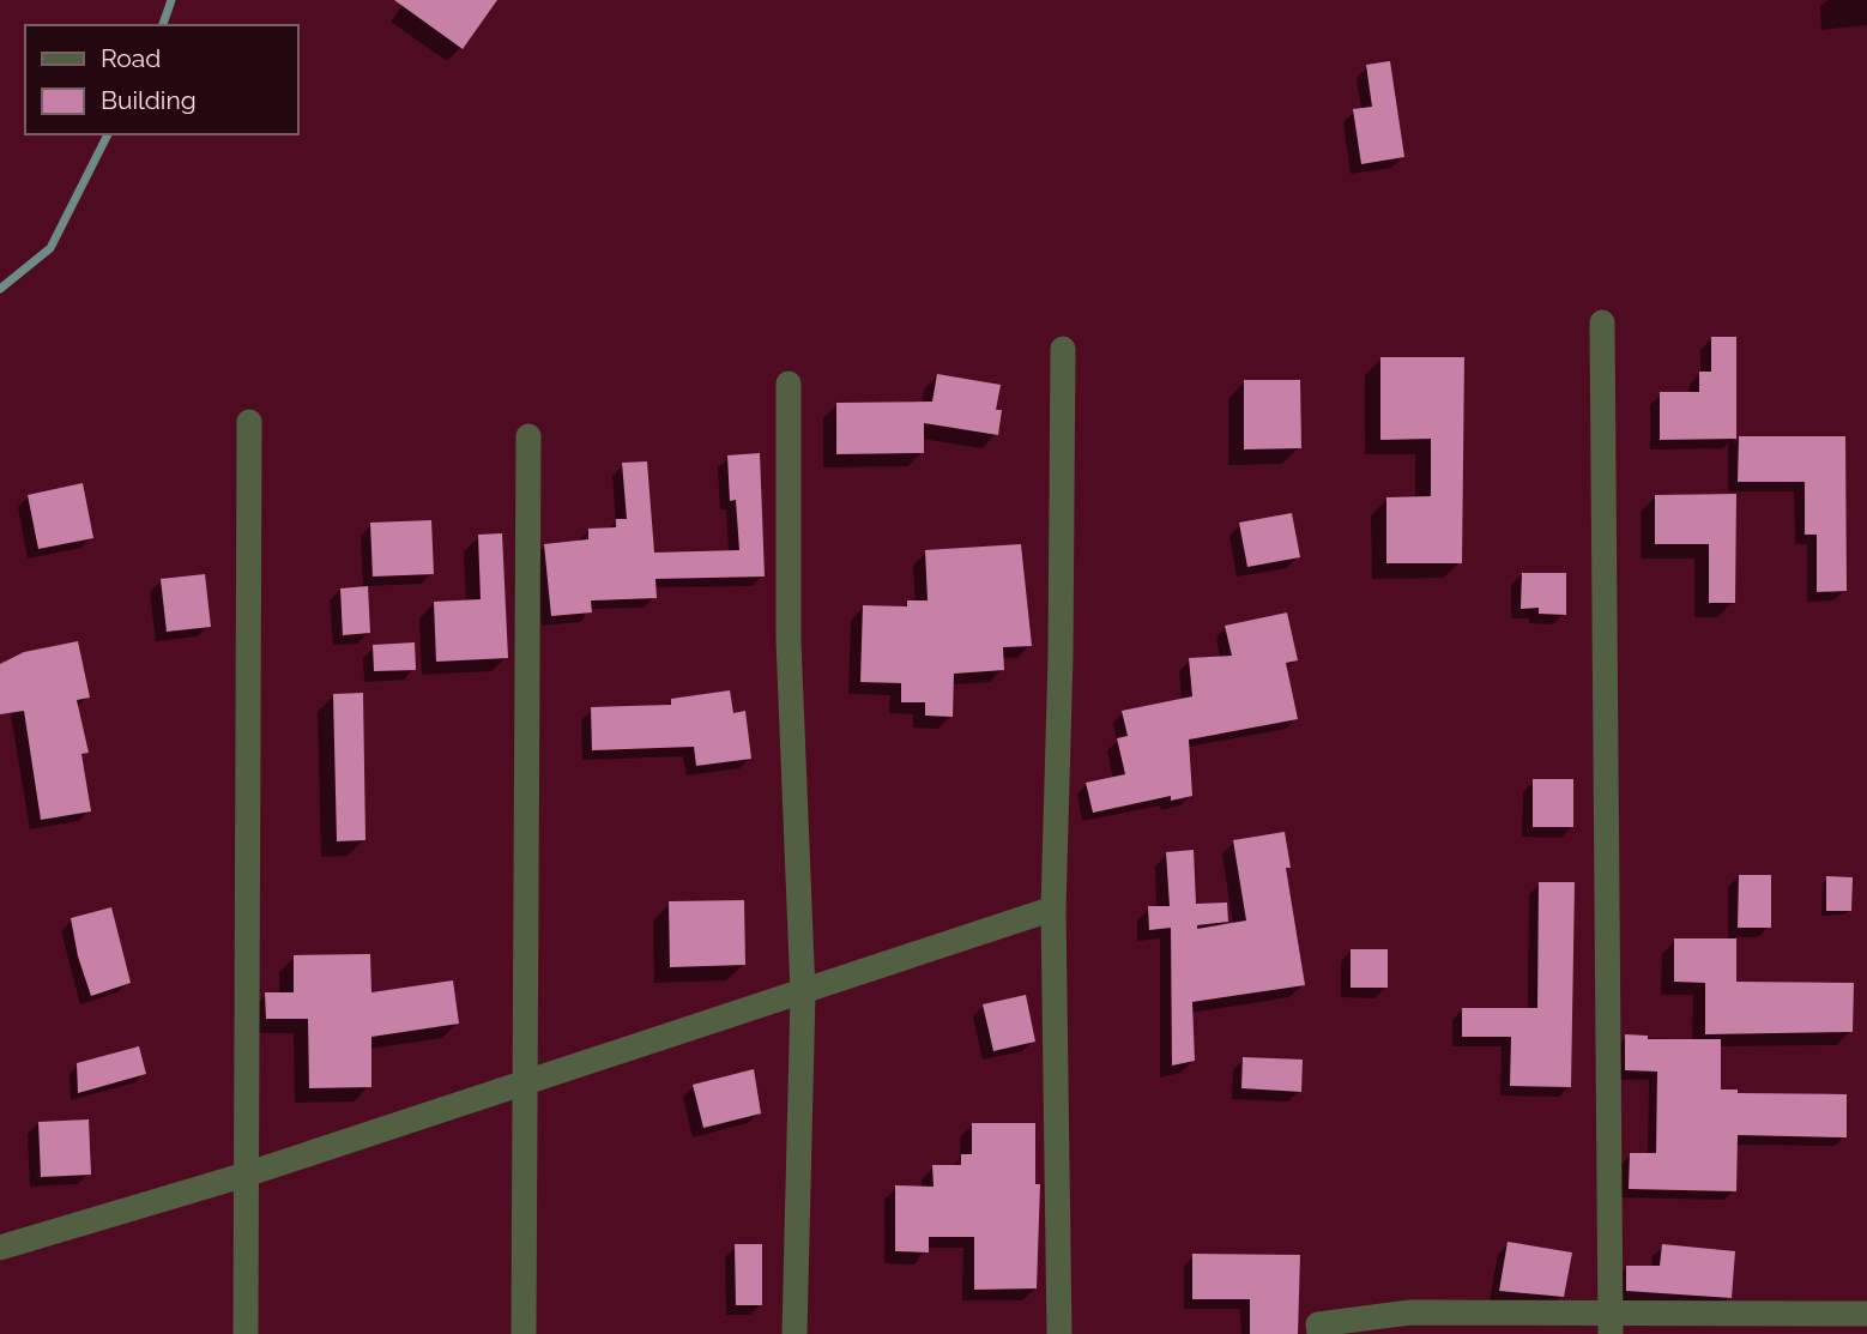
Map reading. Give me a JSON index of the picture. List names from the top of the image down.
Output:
{
  "legend": ["Road", "Building"]
}
